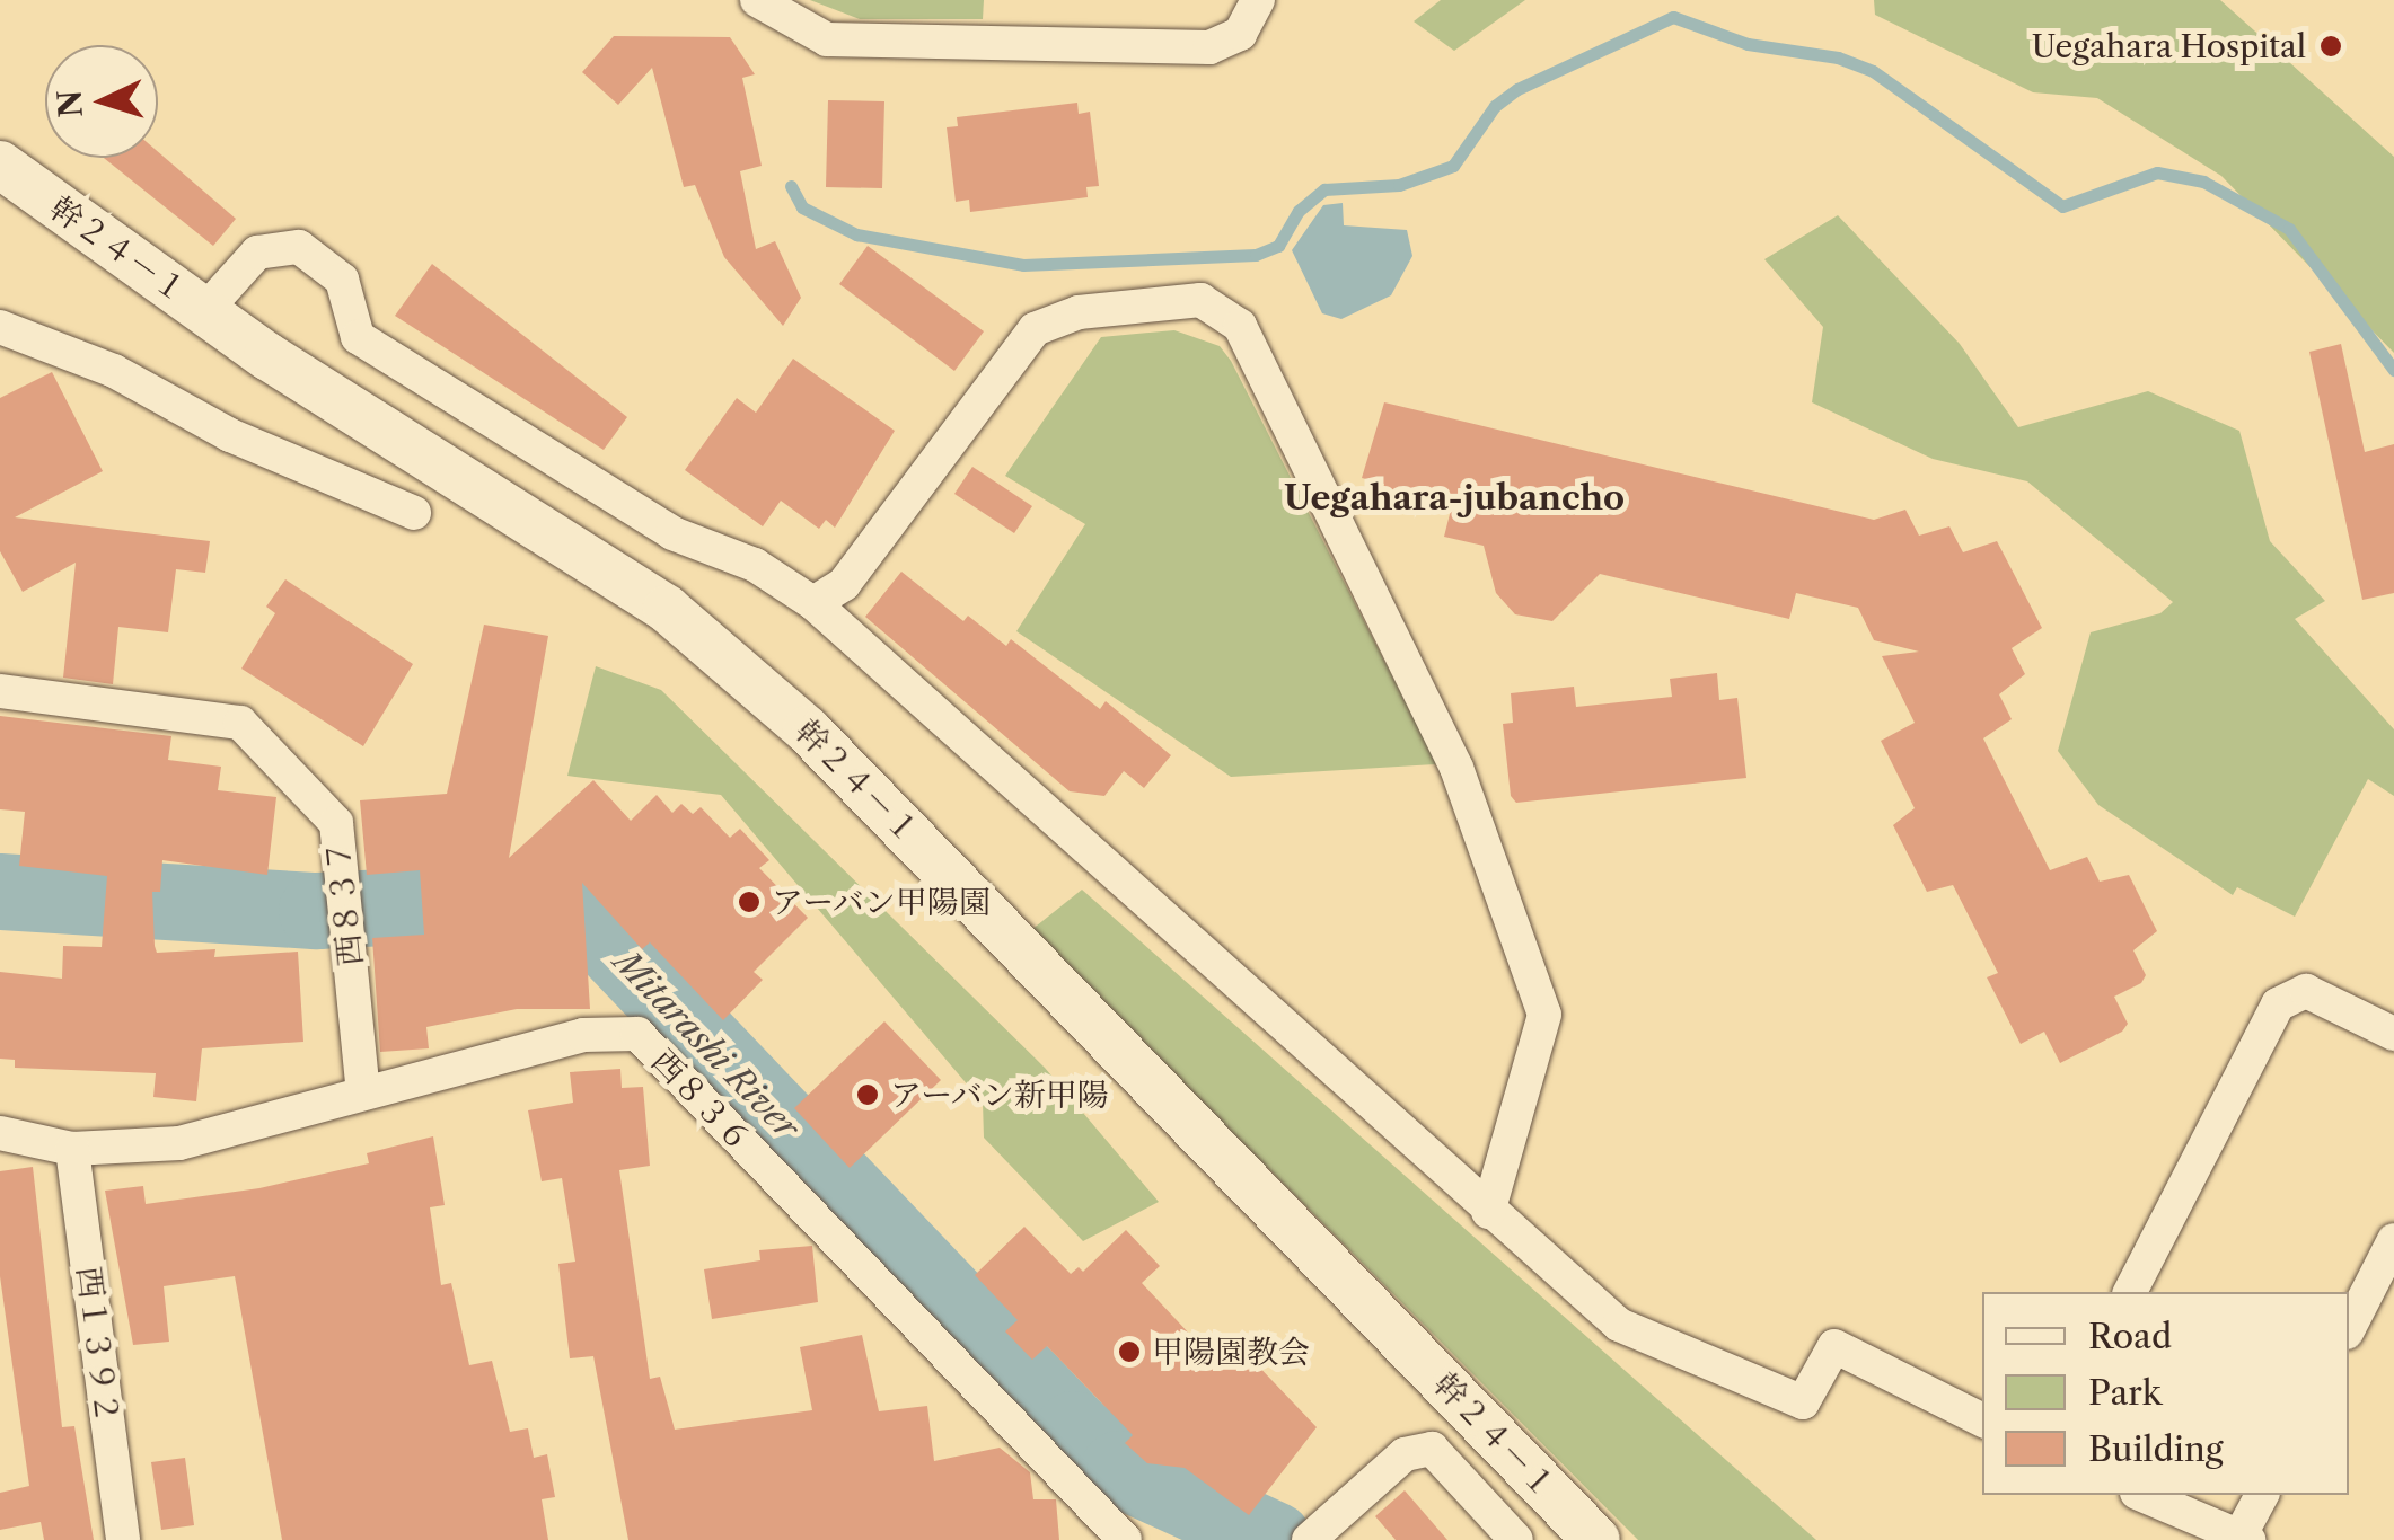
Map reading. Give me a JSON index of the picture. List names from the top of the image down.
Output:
{
  "streets": {
    "street": [
      "幹２４－１",
      "西８３７",
      "西８３６",
      "西１３９２"
    ]
  },
  "crossings": [
    ["西８３７", "西８３６"],
    ["西８３６", "西１３９２"]
  ],
  "districts": ["Uegahara-jubancho"],
  "water": ["Mitarashi River"],
  "places": [
    "Uegahara Hospital",
    "アーバン甲陽園",
    "アーバン新甲陽",
    "甲陽園教会"
  ],
  "legend": ["Road", "Park", "Building"],
  "north": "left"
}
